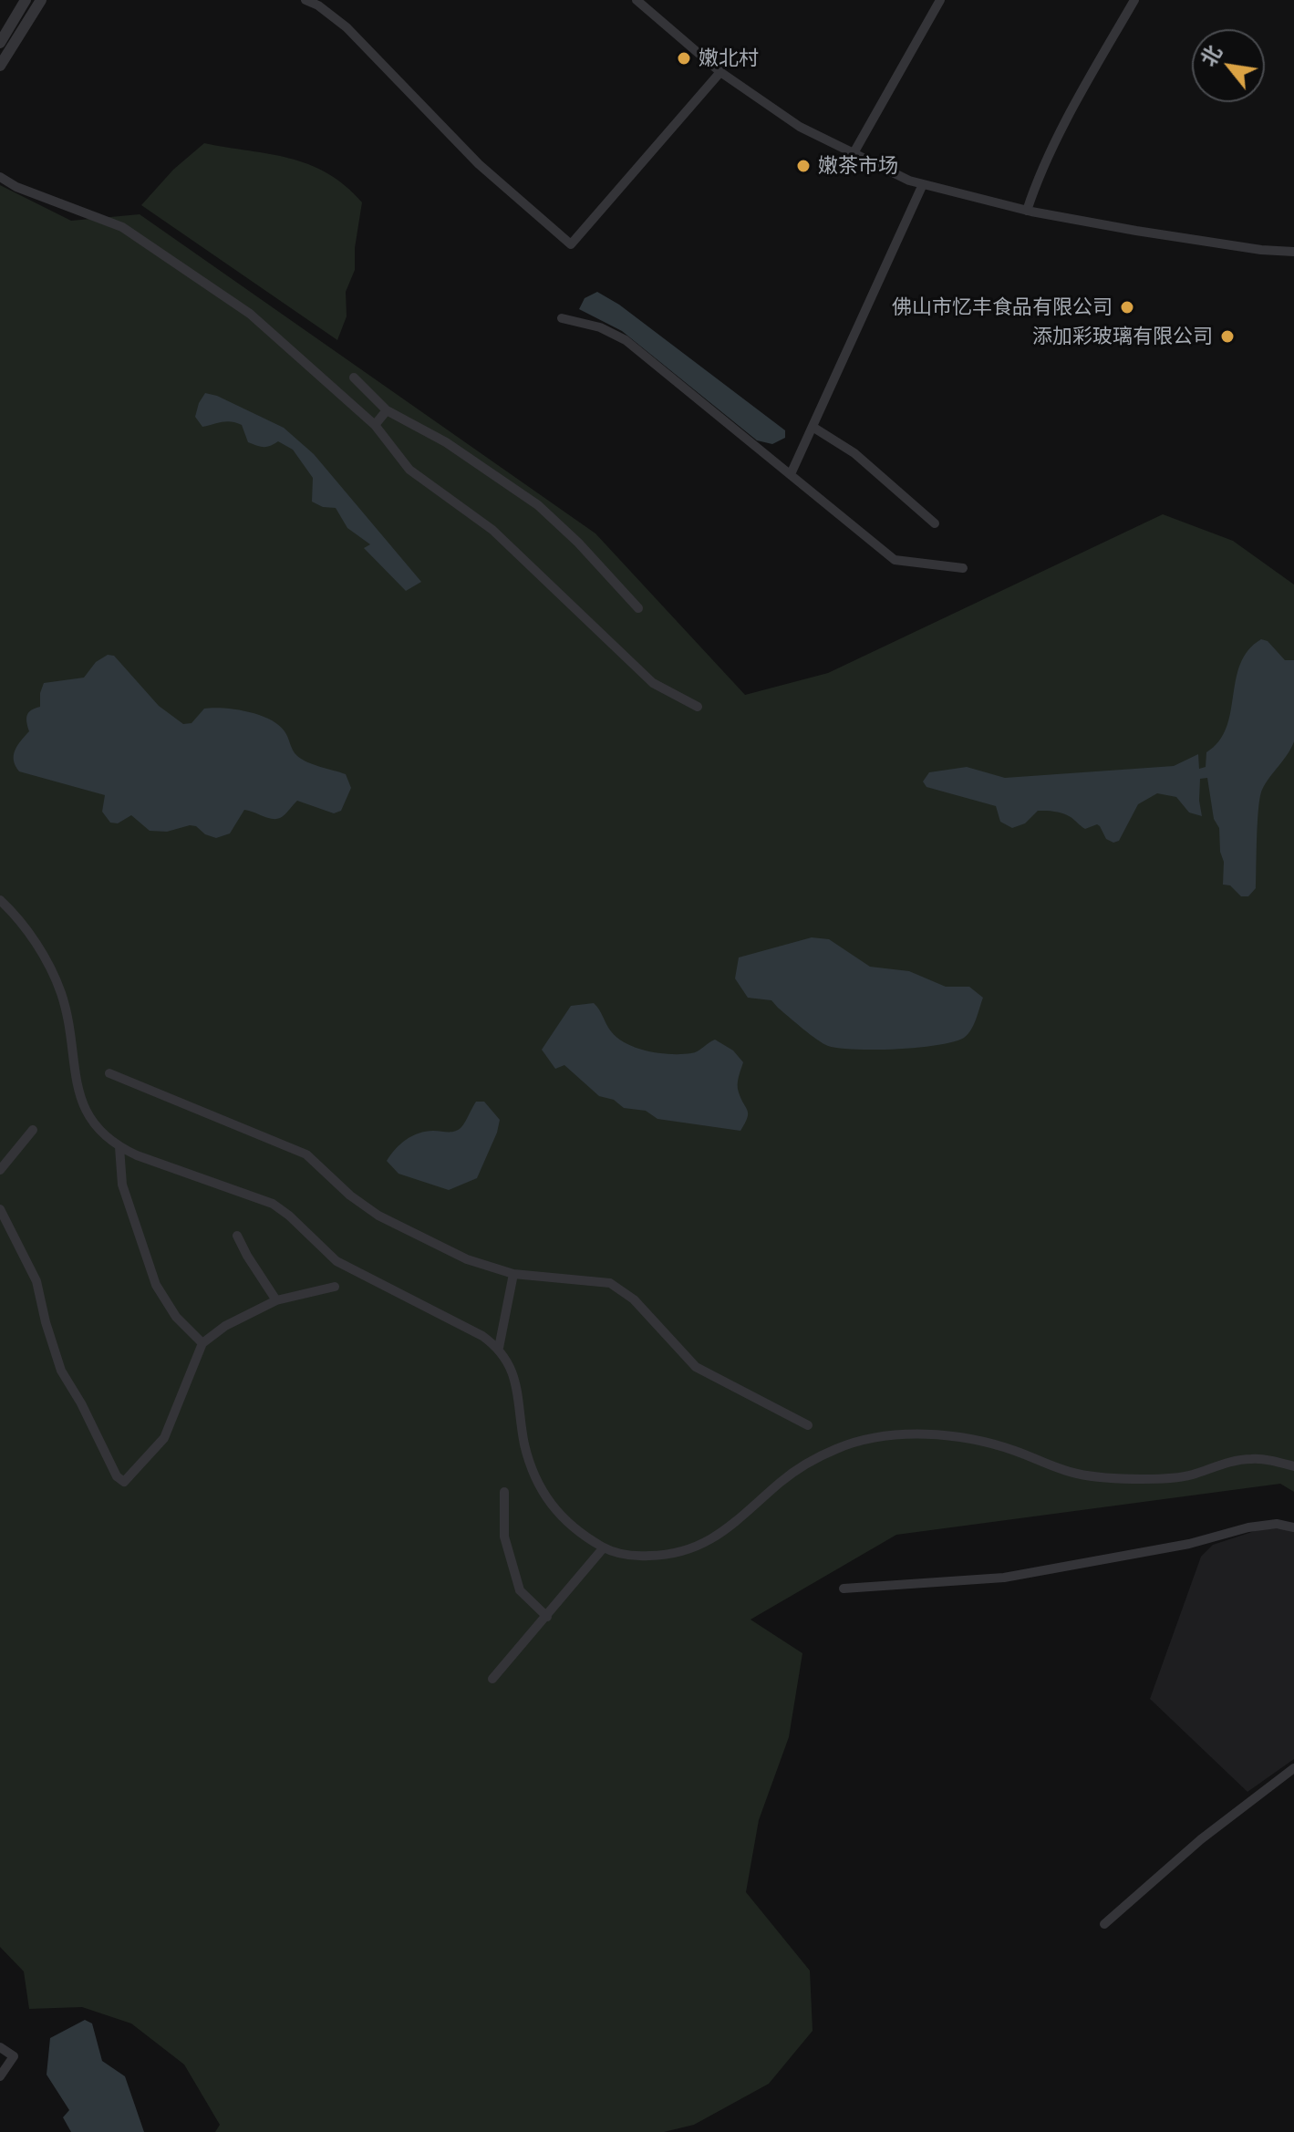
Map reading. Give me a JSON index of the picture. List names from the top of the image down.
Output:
{
  "places": [
    "嫩北村",
    "嫩茶市场",
    "佛山市忆丰食品有限公司",
    "添加彩玻璃有限公司"
  ],
  "north": "top left"
}
